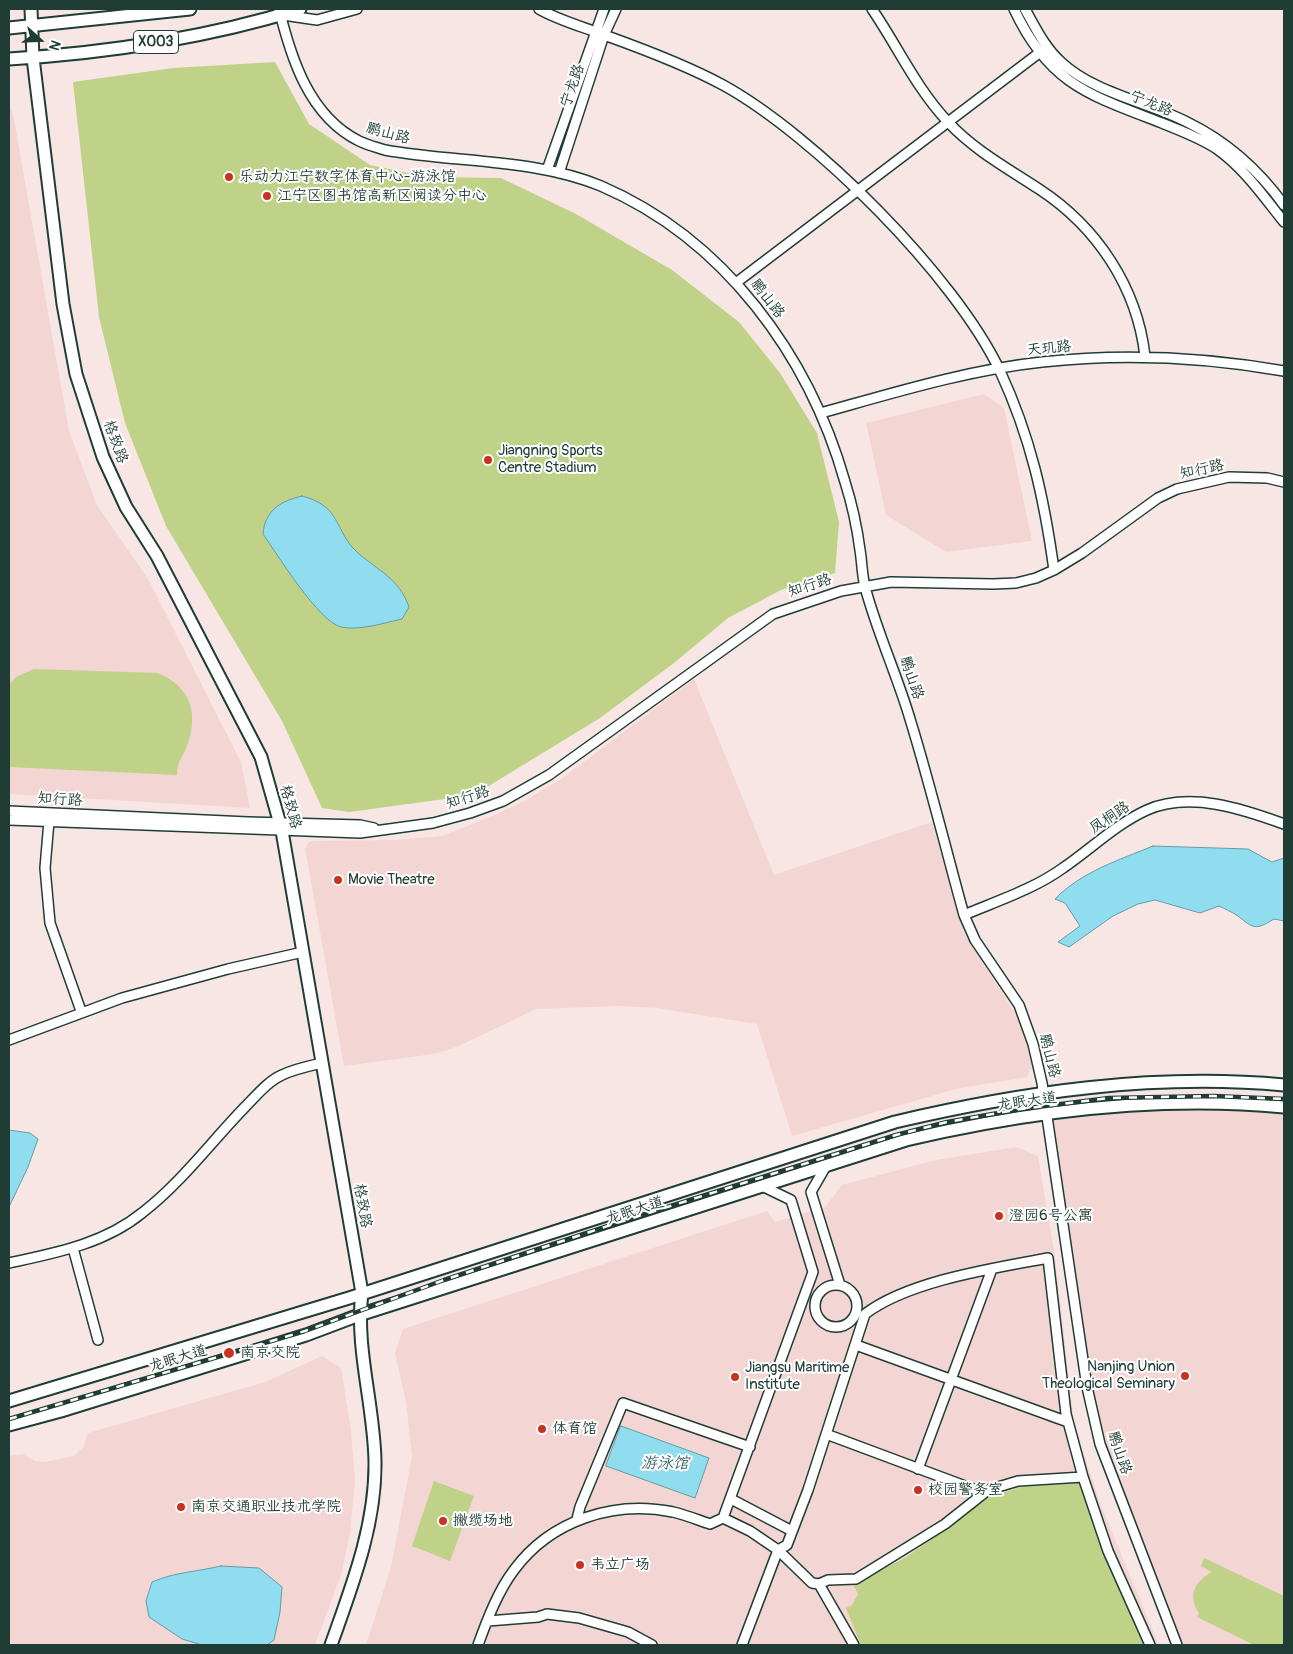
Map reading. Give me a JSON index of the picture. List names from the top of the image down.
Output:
{
  "streets": {
    "main road": ["X003", "格致路", "龙眠大道"],
    "street": [
      "宁龙路",
      "鹏山路",
      "天玑路",
      "知行路",
      "凤桐路"
    ]
  },
  "crossings": [
    ["X003", "鹏山路"],
    ["X003", "格致路"],
    ["宁龙路", "鹏山路"],
    ["鹏山路", "天玑路"],
    ["鹏山路", "知行路"],
    ["鹏山路", "凤桐路"],
    ["鹏山路", "龙眠大道"],
    ["格致路", "知行路"],
    ["格致路", "龙眠大道"]
  ],
  "water": ["游泳馆"],
  "places": [
    "乐动力江宁数字体育中心-游泳馆",
    "江宁区图书馆高新区阅读分中心",
    "Jiangning Sports Centre Stadium",
    "Movie Theatre",
    "澄园6号公寓",
    "南京交院",
    "Nanjing Union Theological Seminary",
    "Jiangsu Maritime Institute",
    "体育馆",
    "校园警务室",
    "南京交通职业技术学院",
    "撇缆场地",
    "韦立广场"
  ],
  "north": "right"
}
